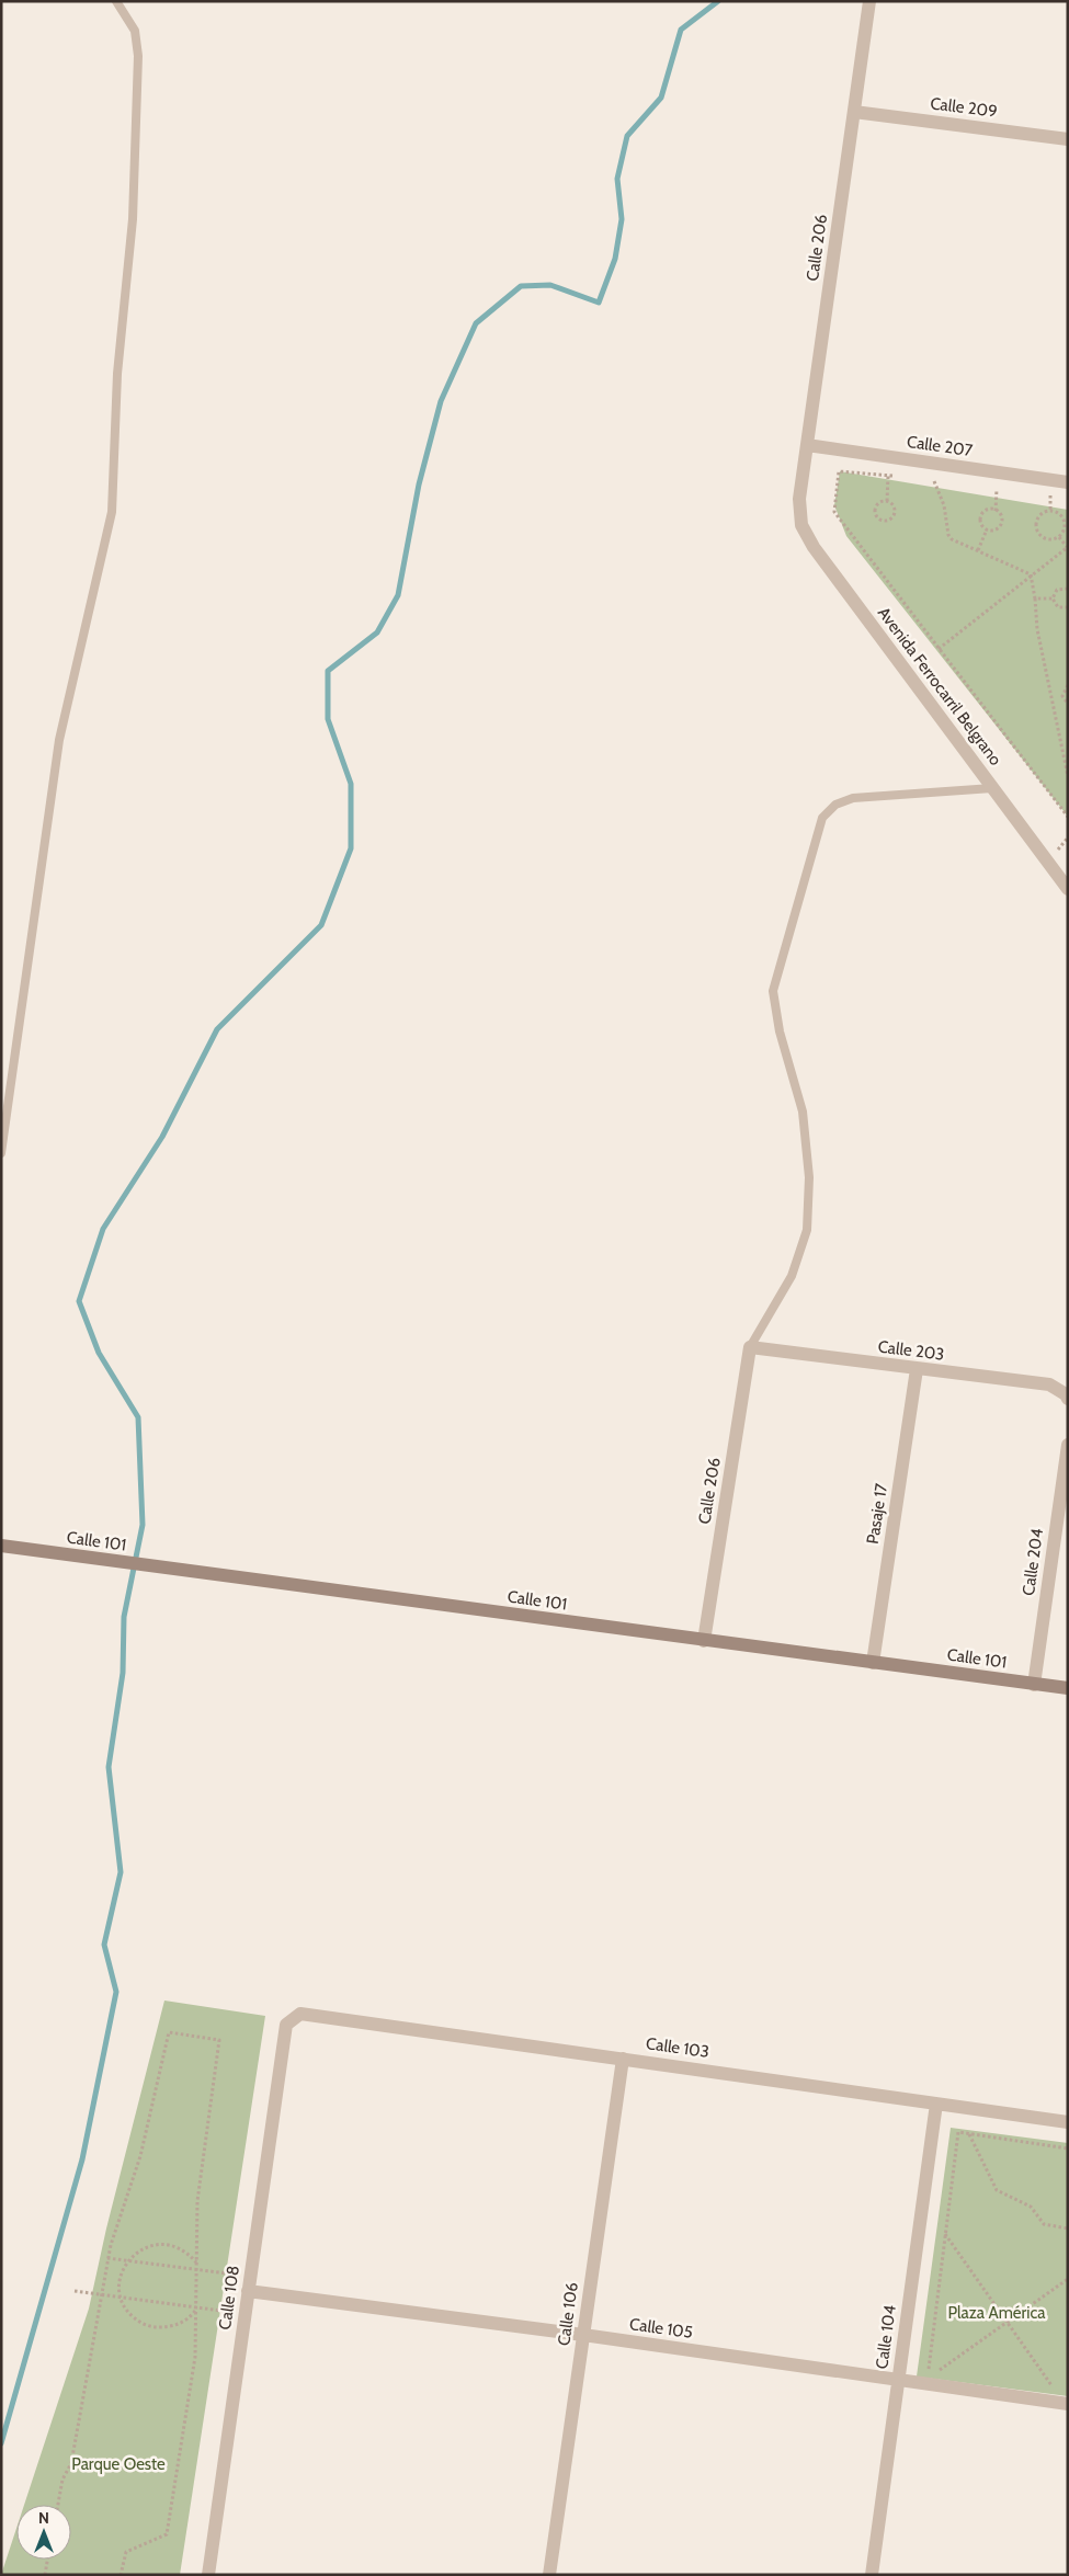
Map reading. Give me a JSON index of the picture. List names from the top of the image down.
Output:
{
  "streets": {
    "street": [
      "Calle 209",
      "Calle 206",
      "Calle 207",
      "Avenida Ferrocarril Belgrano",
      "Calle 203",
      "Pasaje 17",
      "Calle 101",
      "Calle 204",
      "Calle 103",
      "Calle 108",
      "Calle 106",
      "Calle 105",
      "Calle 104"
    ]
  },
  "crossings": [
    ["Calle 209", "Calle 206"],
    ["Calle 206", "Calle 207"],
    ["Calle 206", "Avenida Ferrocarril Belgrano"],
    ["Calle 206", "Calle 203"],
    ["Calle 206", "Calle 101"],
    ["Calle 203", "Pasaje 17"],
    ["Pasaje 17", "Calle 101"],
    ["Calle 101", "Calle 204"],
    ["Calle 103", "Calle 108"],
    ["Calle 103", "Calle 106"],
    ["Calle 103", "Calle 104"],
    ["Calle 108", "Calle 105"],
    ["Calle 106", "Calle 105"],
    ["Calle 105", "Calle 104"]
  ],
  "parks": ["Plaza América", "Parque Oeste"],
  "north": "top"
}
